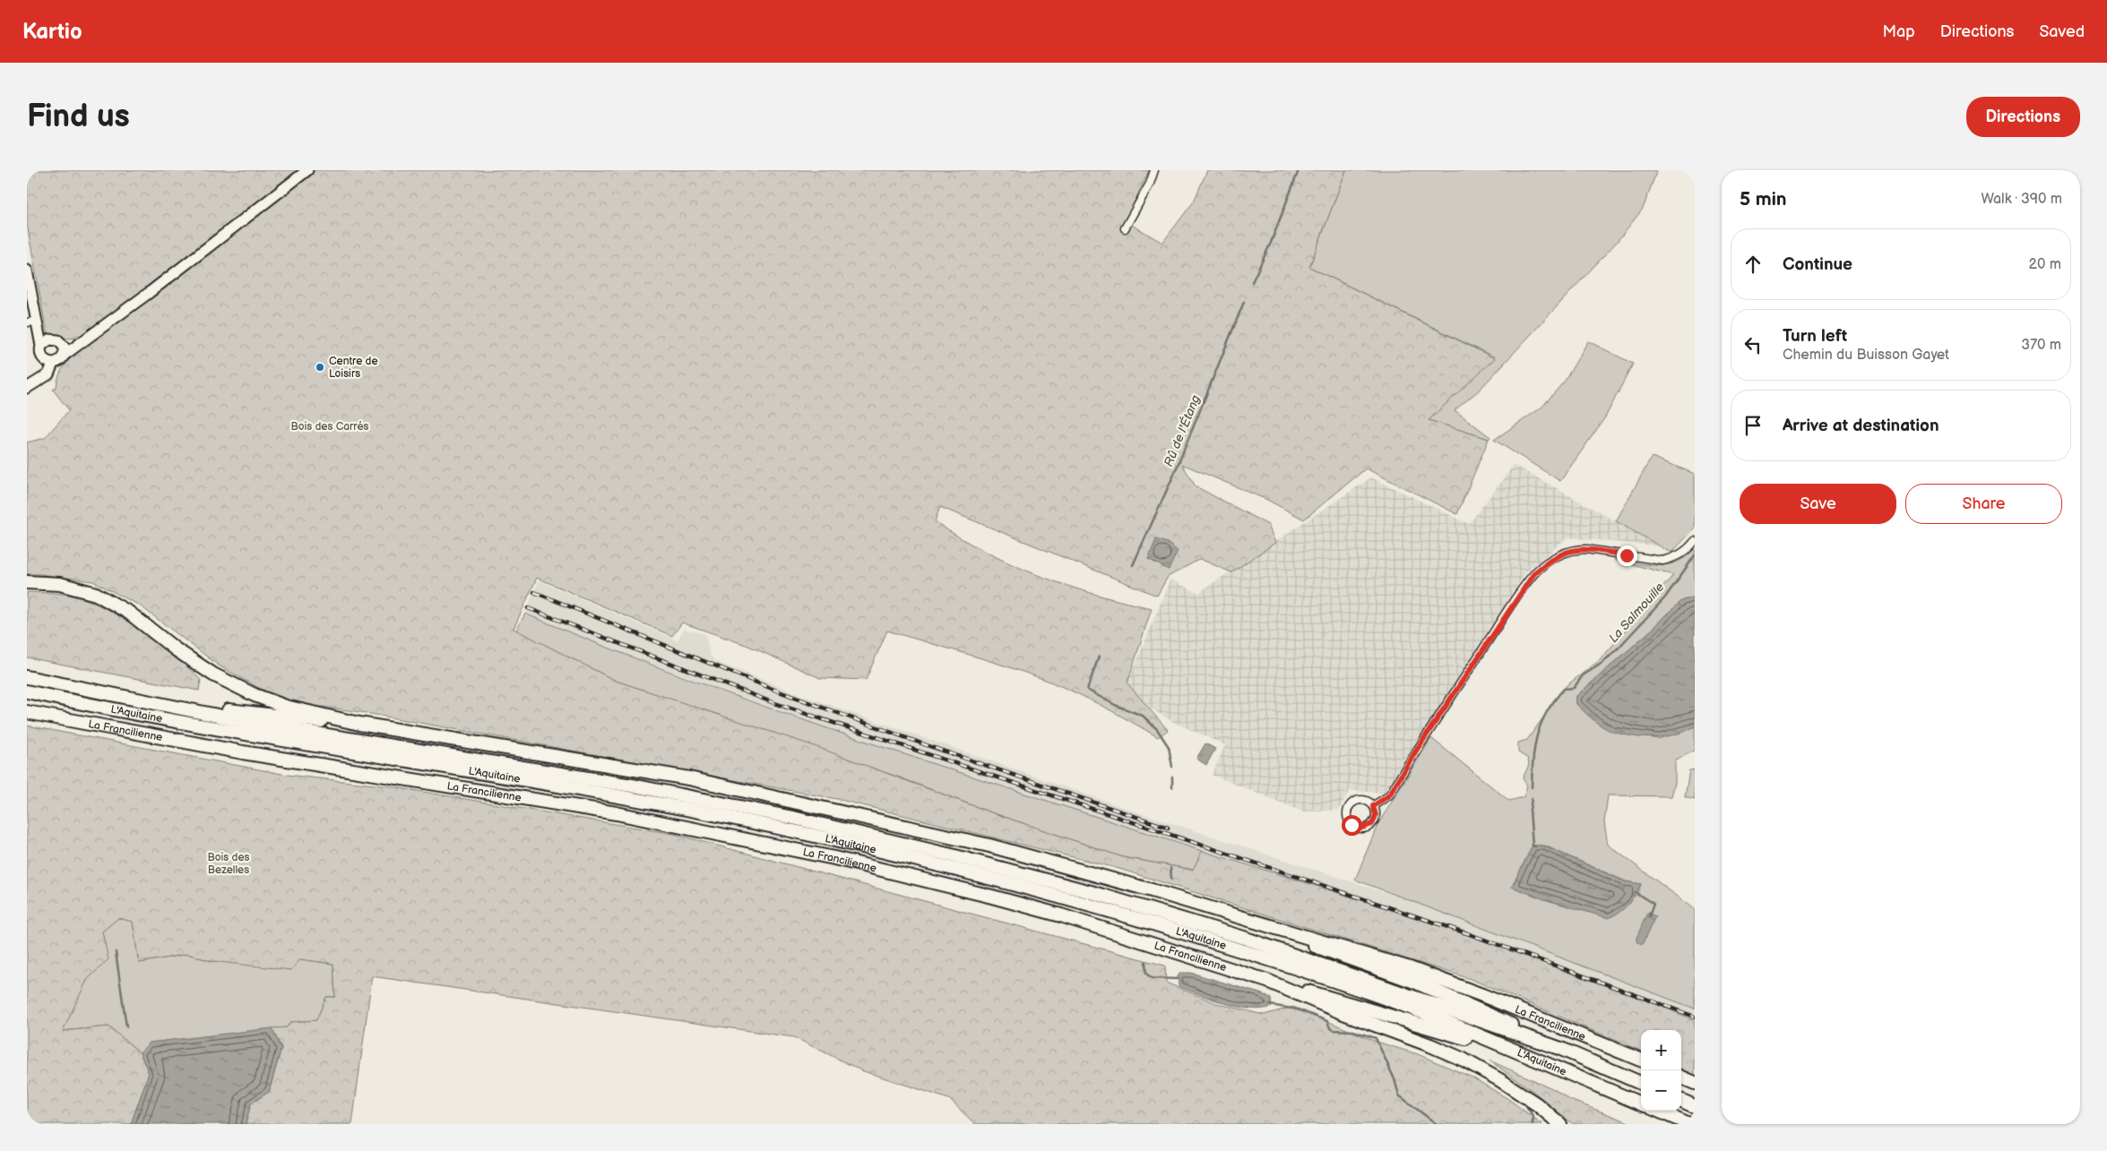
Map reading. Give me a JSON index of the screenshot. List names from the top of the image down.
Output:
{
  "streets": {
    "highway": ["L'Aquitaine", "La Francilienne"]
  },
  "water": ["Rû de l'Étang", "La Salmouille"],
  "parks": ["Bois des Carrés", "Bois des Bezelles"],
  "places": ["Centre de Loisirs"],
  "page": {
    "header": "Kartio",
    "nav": ["Map", "Directions", "Saved"],
    "buttons": [
      "Directions",
      ["Save", "Share"]
    ],
    "title": "Find us",
    "heading": ["5 min", "Walk · 390 m"],
    "list": [
      ["Continue", "20 m"],
      ["Turn left", "Chemin du Buisson Gayet", "370 m"],
      "Arrive at destination"
    ],
    "map_buttons": ["+", "−"]
  }
}
